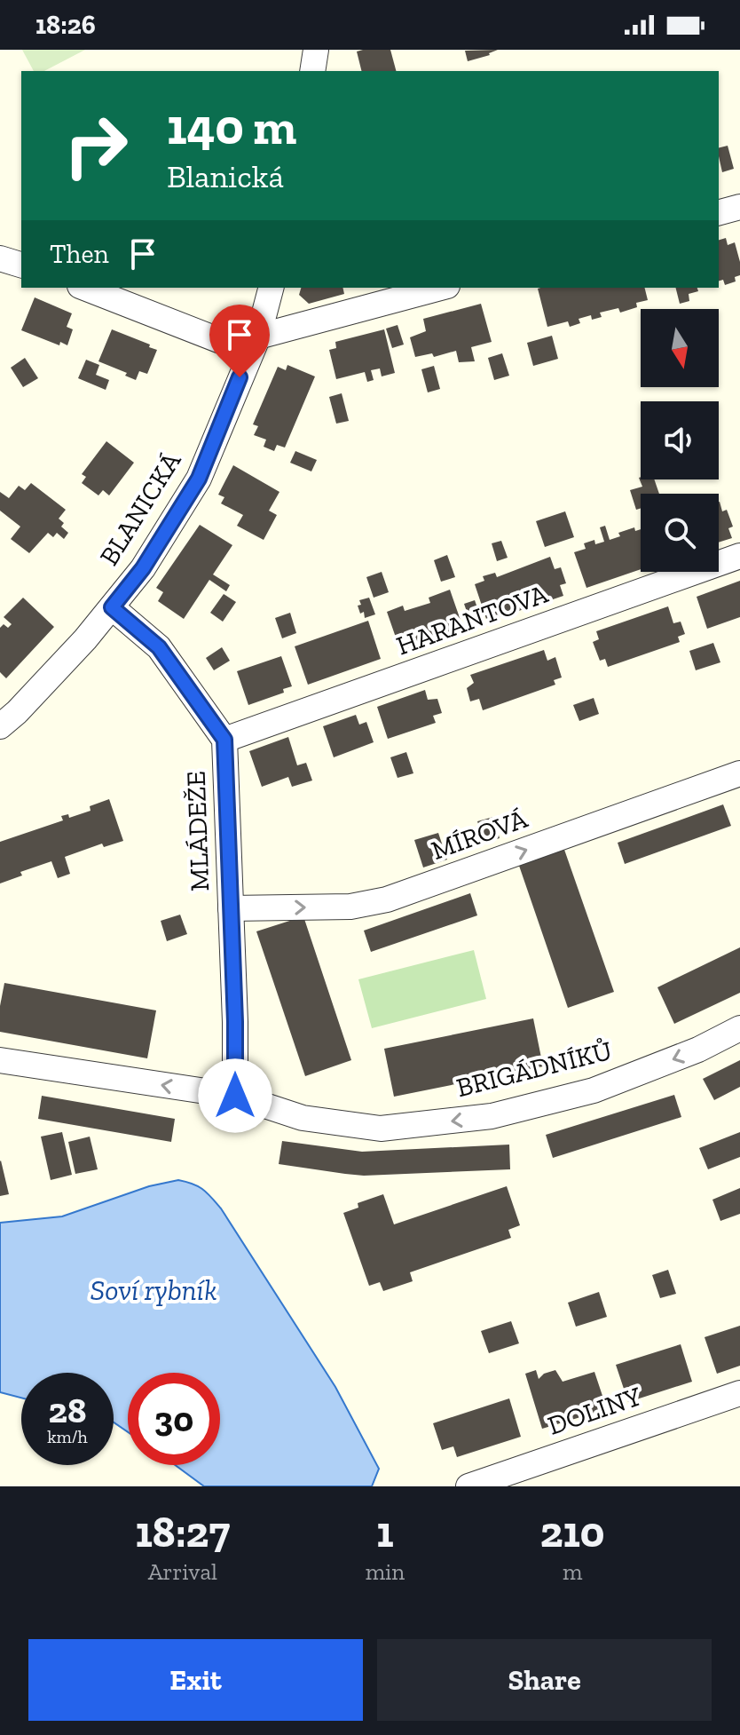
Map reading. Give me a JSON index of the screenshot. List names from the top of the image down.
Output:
{
  "streets": {
    "street": [
      "BLANICKÁ",
      "HARANTOVA",
      "MLÁDEŽE",
      "MÍROVÁ",
      "BRIGÁDNÍKŮ",
      "DOLINY"
    ]
  },
  "crossings": [
    ["BLANICKÁ", "MLÁDEŽE"],
    ["HARANTOVA", "MLÁDEŽE"],
    ["MLÁDEŽE", "MÍROVÁ"],
    ["MLÁDEŽE", "BRIGÁDNÍKŮ"]
  ],
  "one_way": ["MÍROVÁ", "BRIGÁDNÍKŮ"],
  "water": ["Soví rybník"],
  "north": "bottom",
  "page": {
    "status": "18:26",
    "turn": ["140 m", "Blanická"],
    "then": "Then",
    "speed": "28 km/h",
    "limit": "30",
    "eta": [
      "18:27",
      "Arrival",
      "1",
      "min",
      "210",
      "m"
    ],
    "buttons": ["Exit", "Share"]
  }
}
